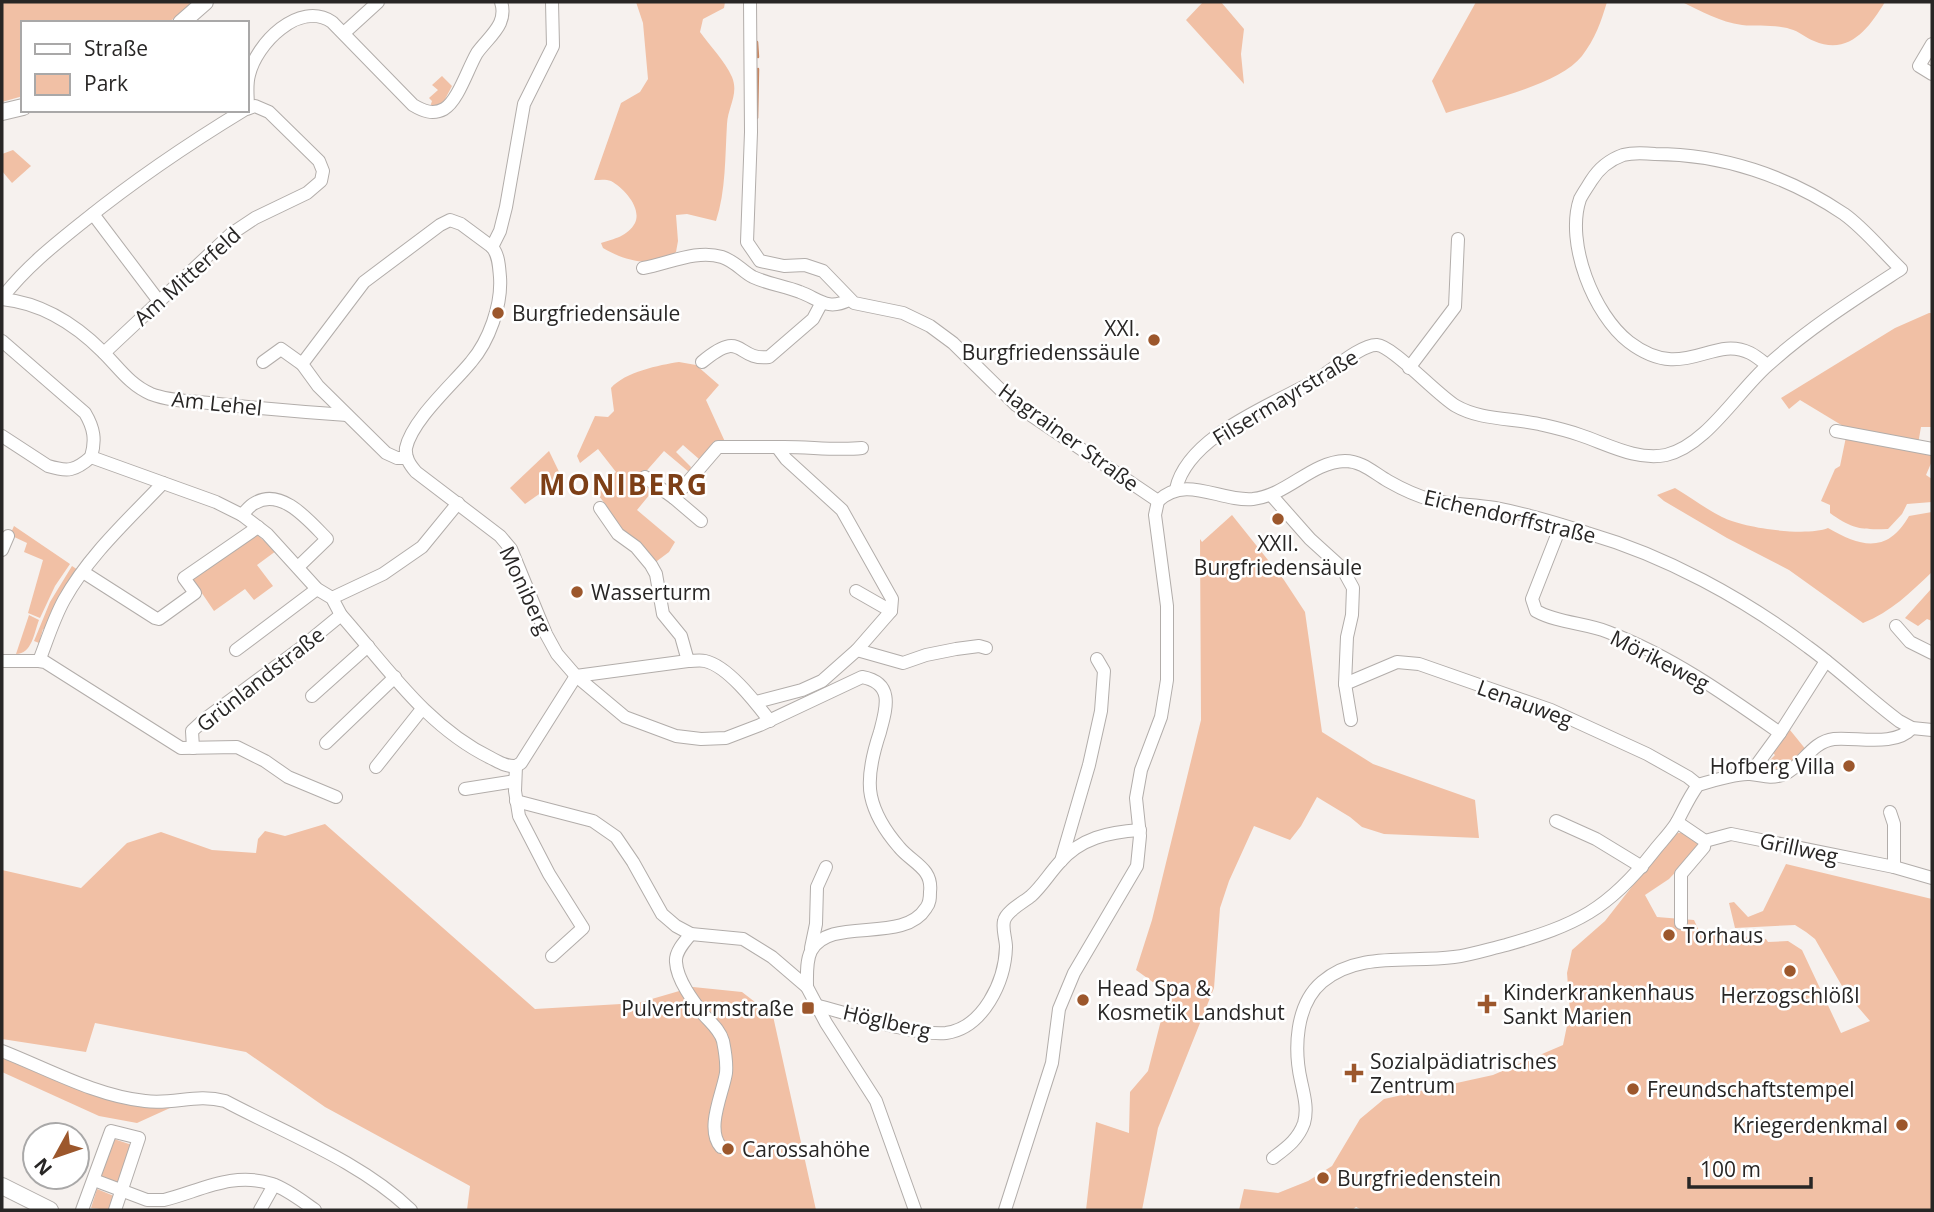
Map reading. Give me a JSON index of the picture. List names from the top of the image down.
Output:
{
  "streets": {
    "street": [
      "Am Mitterfeld",
      "Filsermayrstraße",
      "Am Lehel",
      "Hagrainer Straße",
      "Eichendorffstraße",
      "Moniberg",
      "Mörikeweg",
      "Grünlandstraße",
      "Lenauweg",
      "Grillweg",
      "Höglberg"
    ]
  },
  "crossings": [
    ["Am Mitterfeld", "Am Lehel"],
    ["Filsermayrstraße", "Eichendorffstraße"],
    ["Hagrainer Straße", "Höglberg"],
    ["Eichendorffstraße", "Mörikeweg"],
    ["Moniberg", "Grünlandstraße"]
  ],
  "districts": ["MONIBERG"],
  "places": {
    "other": [
      "Burgfriedensäule",
      "XXI. Burgfriedenssäule",
      "XXII. Burgfriedensäule",
      "Wasserturm",
      "Hofberg Villa",
      "Torhaus",
      "Herzogschlößl",
      "Head Spa & Kosmetik Landshut",
      "Freundschaftstempel",
      "Kriegerdenkmal",
      "Carossahöhe",
      "Burgfriedenstein"
    ],
    "health": ["Kinderkrankenhaus Sankt Marien", "Sozialpädiatrisches Zentrum"],
    "transit": ["Pulverturmstraße"]
  },
  "legend": ["Straße", "Park"],
  "scale_bar": "100 m",
  "north": "bottom left"
}
